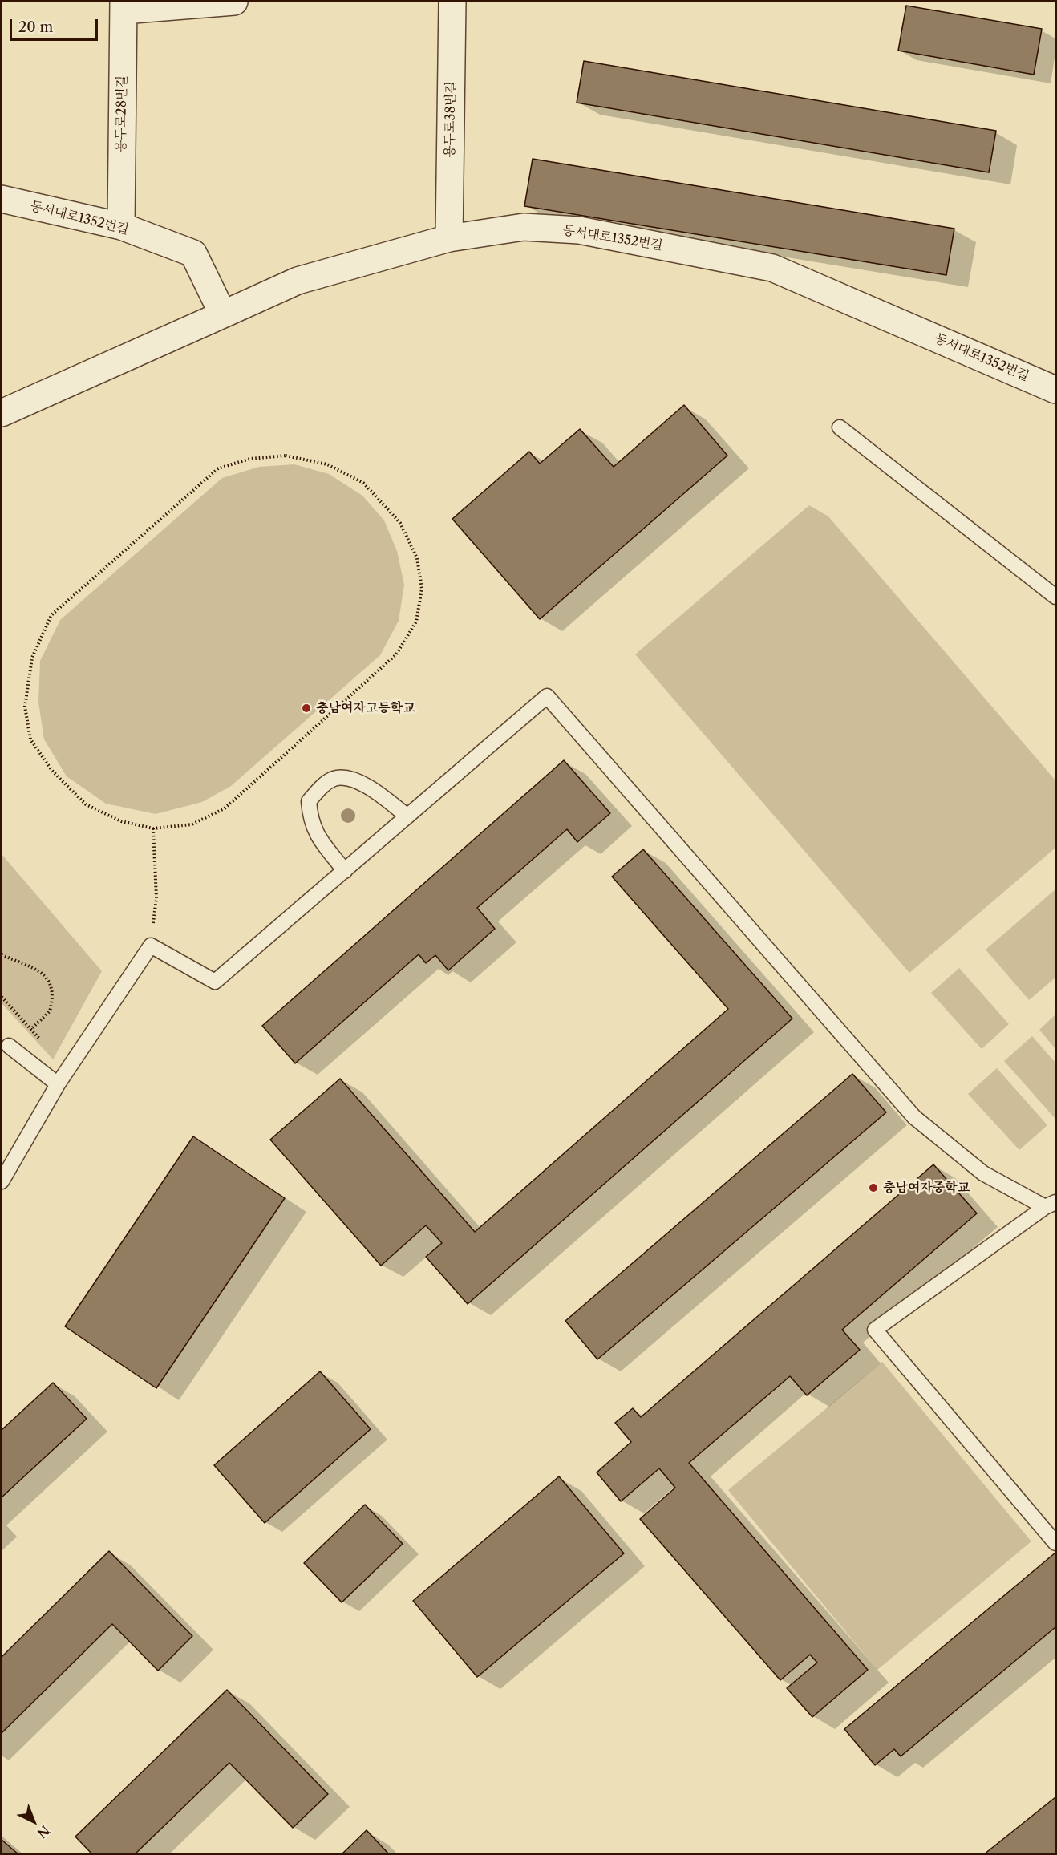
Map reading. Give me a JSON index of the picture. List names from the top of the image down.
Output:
{
  "streets": {
    "street": ["용두로28번길", "용두로38번길", "동서대로1352번길"]
  },
  "crossings": [
    ["용두로28번길", "동서대로1352번길"],
    ["용두로38번길", "동서대로1352번길"]
  ],
  "places": ["충남여자고등학교", "충남여자중학교"],
  "scale_bar": "20 m",
  "north": "bottom right"
}
